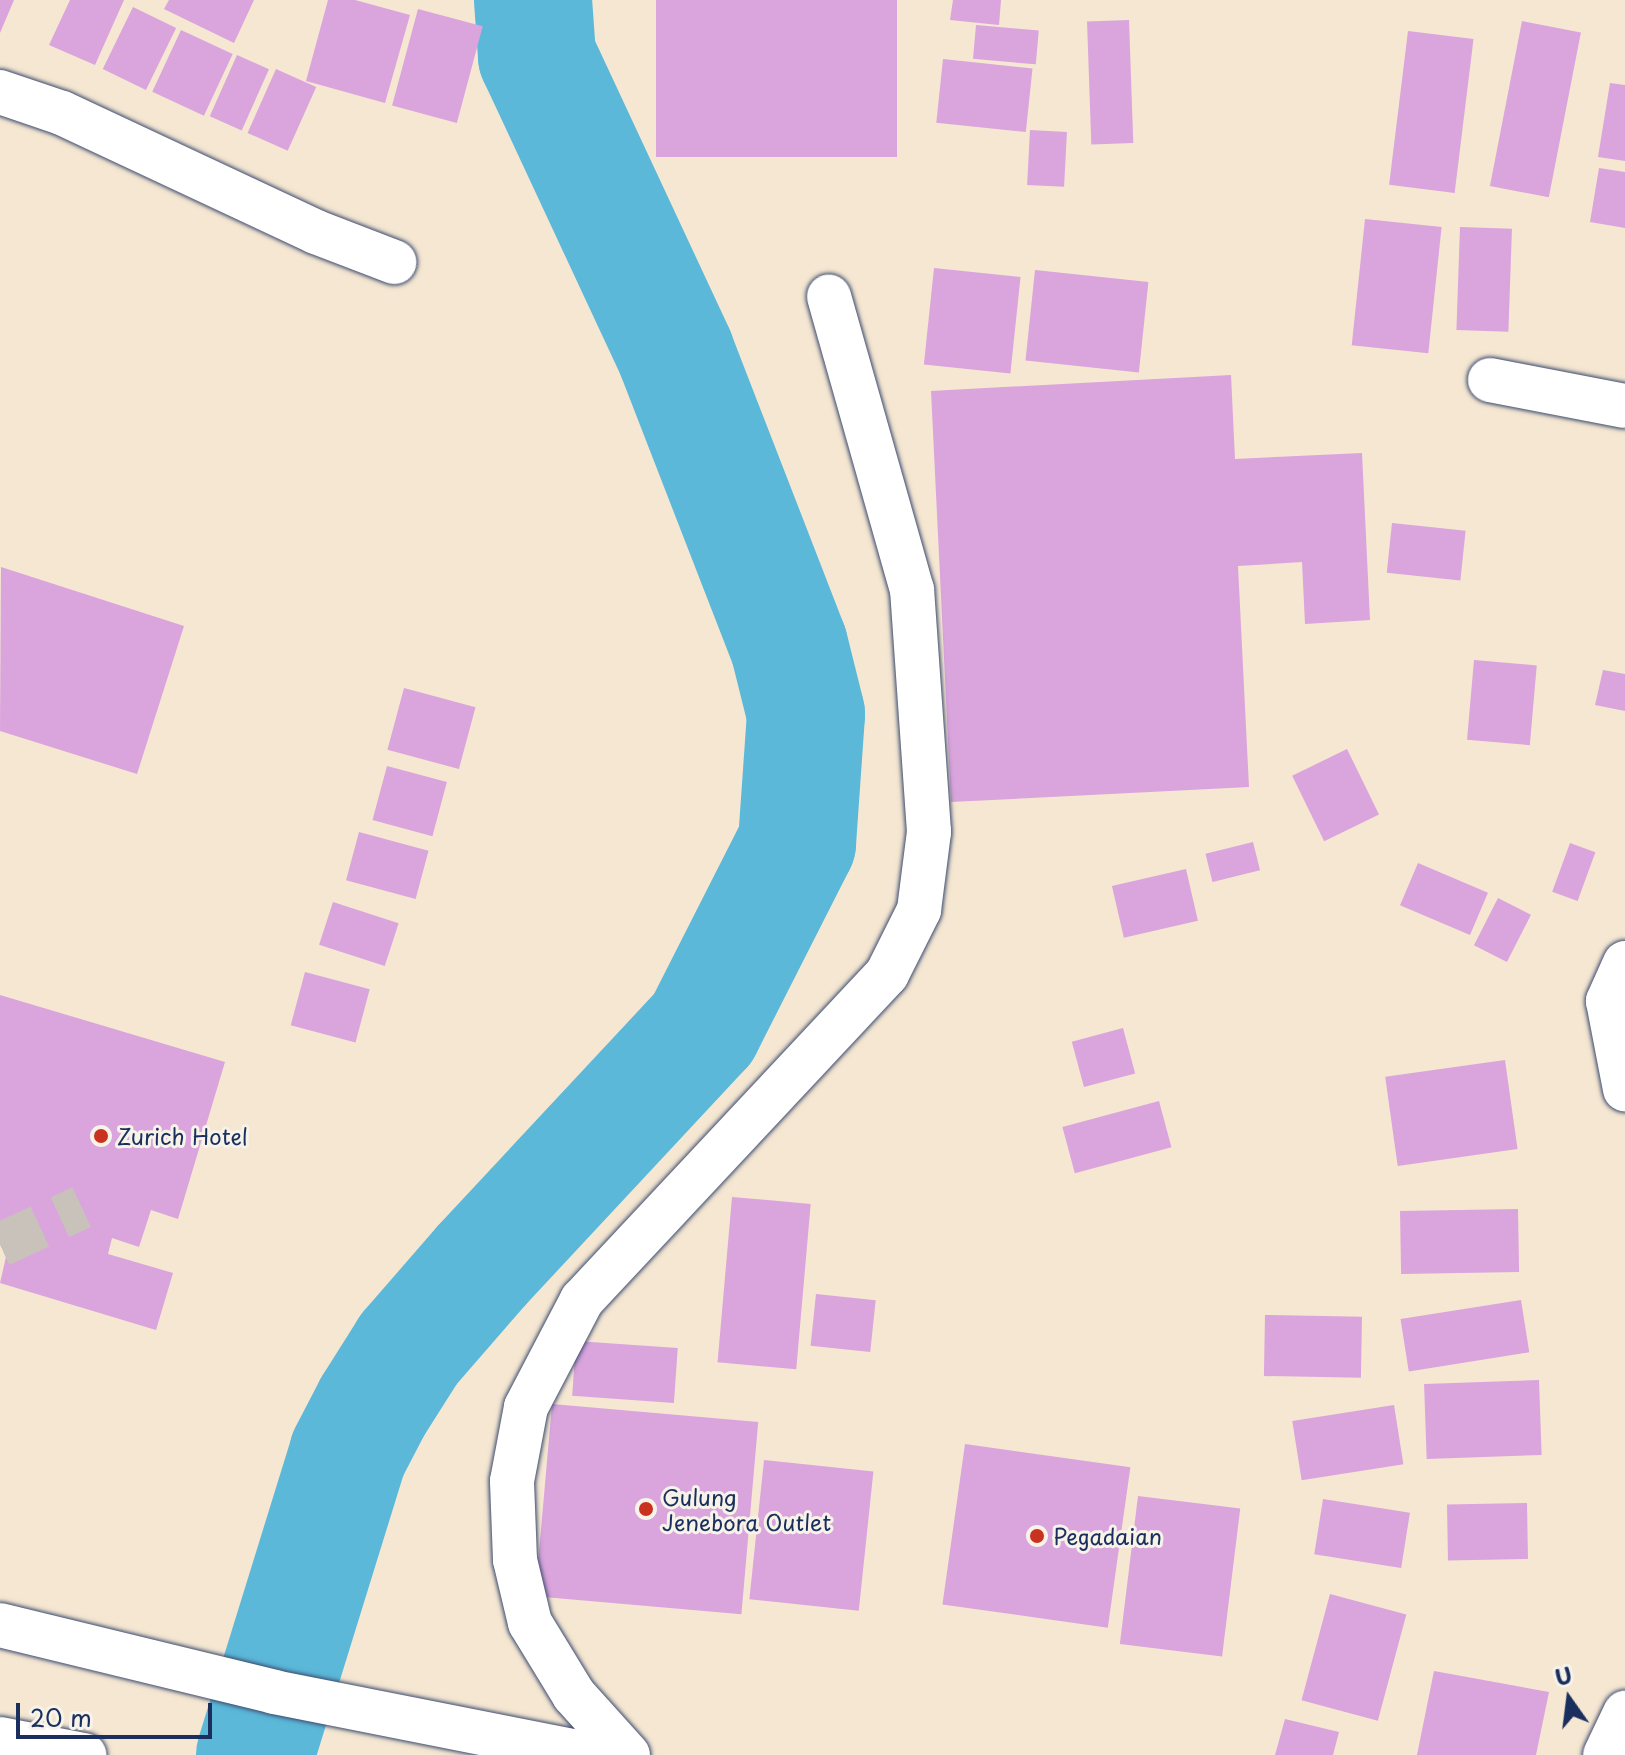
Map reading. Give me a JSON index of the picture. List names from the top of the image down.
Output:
{
  "places": ["Zurich Hotel", "Gulung Jenebora Outlet", "Pegadaian"],
  "scale_bar": "20 m",
  "north": "top"
}
